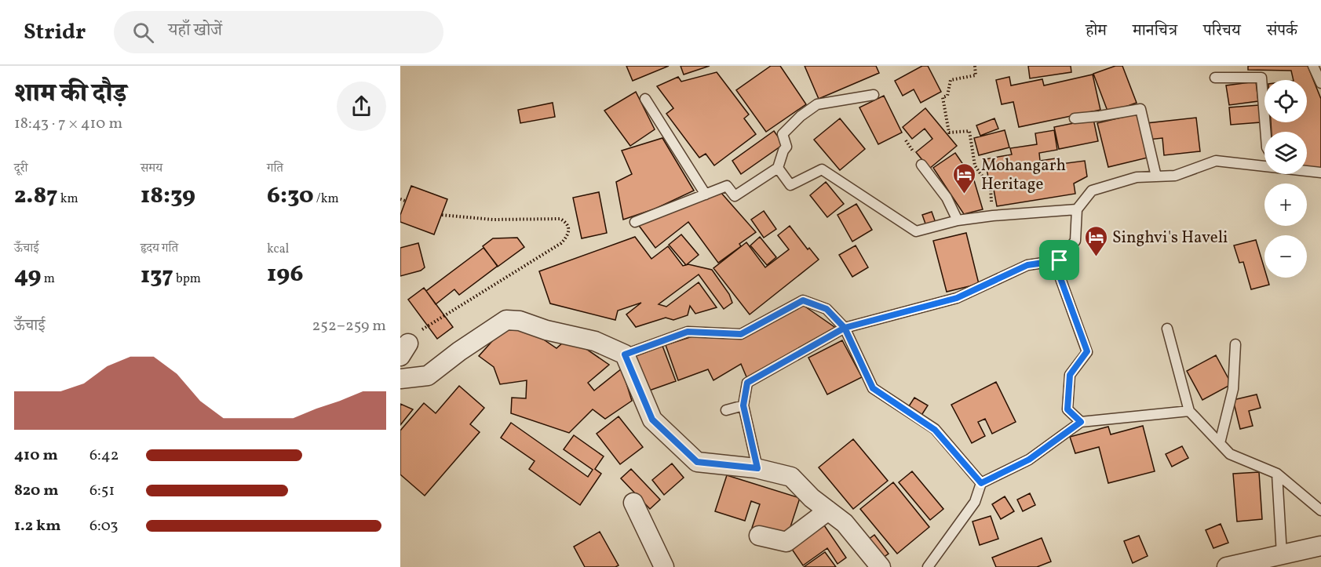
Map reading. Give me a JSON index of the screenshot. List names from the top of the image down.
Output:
{
  "places": {
    "hotel": ["Mohangarh Heritage", "Singhvi's Haveli"]
  },
  "page": {
    "header": "Stridr",
    "search": "यहाँ खोजें",
    "nav": [
      "होम",
      "मानचित्र",
      "परिचय",
      "संपर्क"
    ],
    "heading": ["शाम की दौड़", "18:43 · 7 × 410 m"],
    "map_buttons": ["+", "−"],
    "stats": [
      ["दूरी", "2.87 km"],
      ["समय", "18:39"],
      ["गति", "6:30 /km"],
      ["ऊँचाई", "49 m"],
      ["हृदय गति", "137 bpm"],
      ["kcal", "196"]
    ],
    "chart": ["ऊँचाई", "252–259 m"],
    "list": [
      {
        "name": "410 m",
        "note": "6:42"
      },
      {
        "name": "820 m",
        "note": "6:51"
      },
      {
        "name": "1.2 km",
        "note": "6:03"
      }
    ]
  }
}
